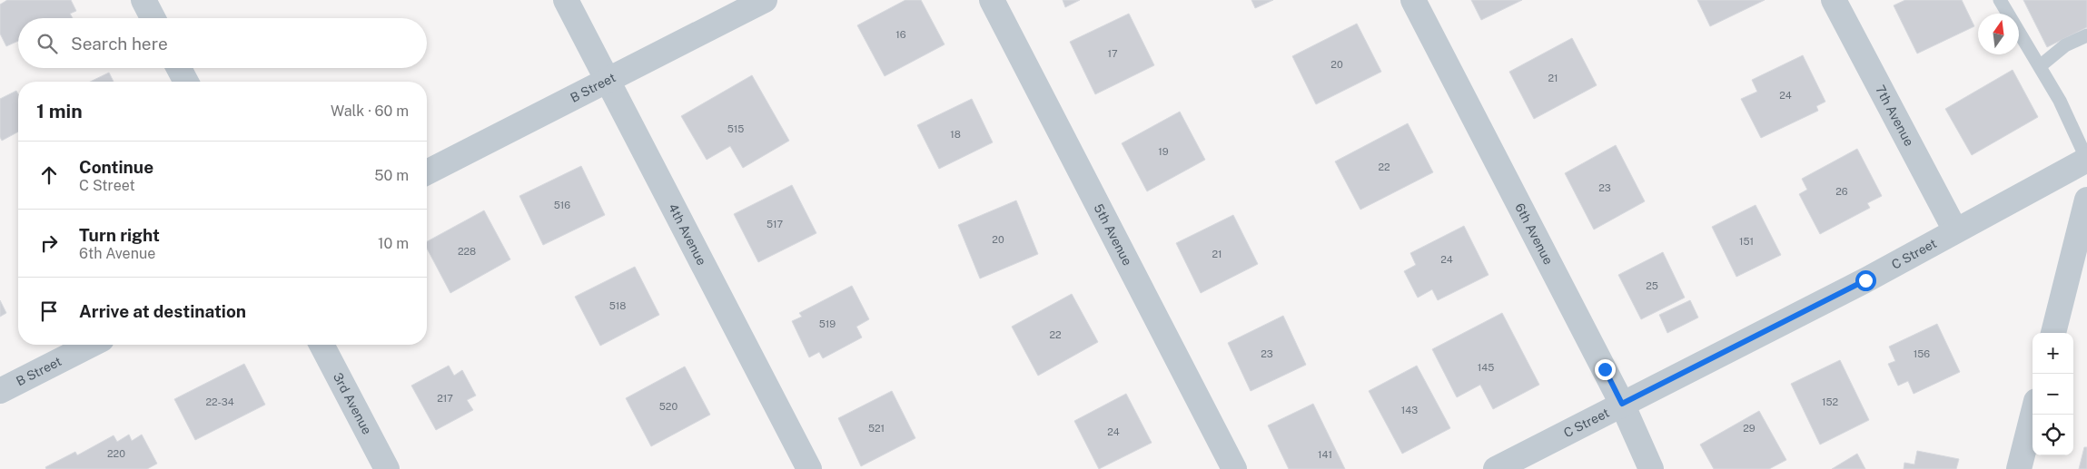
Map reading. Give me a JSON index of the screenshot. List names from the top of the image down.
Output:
{
  "streets": {
    "street": [
      "B Street",
      "7th Avenue",
      "6th Avenue",
      "4th Avenue",
      "5th Avenue",
      "C Street",
      "3rd Avenue"
    ]
  },
  "crossings": [
    ["B Street", "4th Avenue"],
    ["7th Avenue", "C Street"],
    ["6th Avenue", "C Street"]
  ],
  "house_numbers": [
    "16",
    "17",
    "20",
    "21",
    "24",
    "515",
    "18",
    "19",
    "22",
    "23",
    "26",
    "516",
    "517",
    "20",
    "151",
    "228",
    "21",
    "24",
    "25",
    "518",
    "519",
    "22",
    "23",
    "156",
    "145",
    "217",
    "22-34",
    "152",
    "520",
    "143",
    "521",
    "29",
    "24",
    "220",
    "141"
  ],
  "north": "top",
  "page": {
    "search": "Search here",
    "heading": ["1 min", "Walk · 60 m"],
    "list": [
      ["Continue", "C Street", "50 m"],
      ["Turn right", "6th Avenue", "10 m"],
      "Arrive at destination"
    ],
    "map_buttons": ["+", "−"]
  }
}
